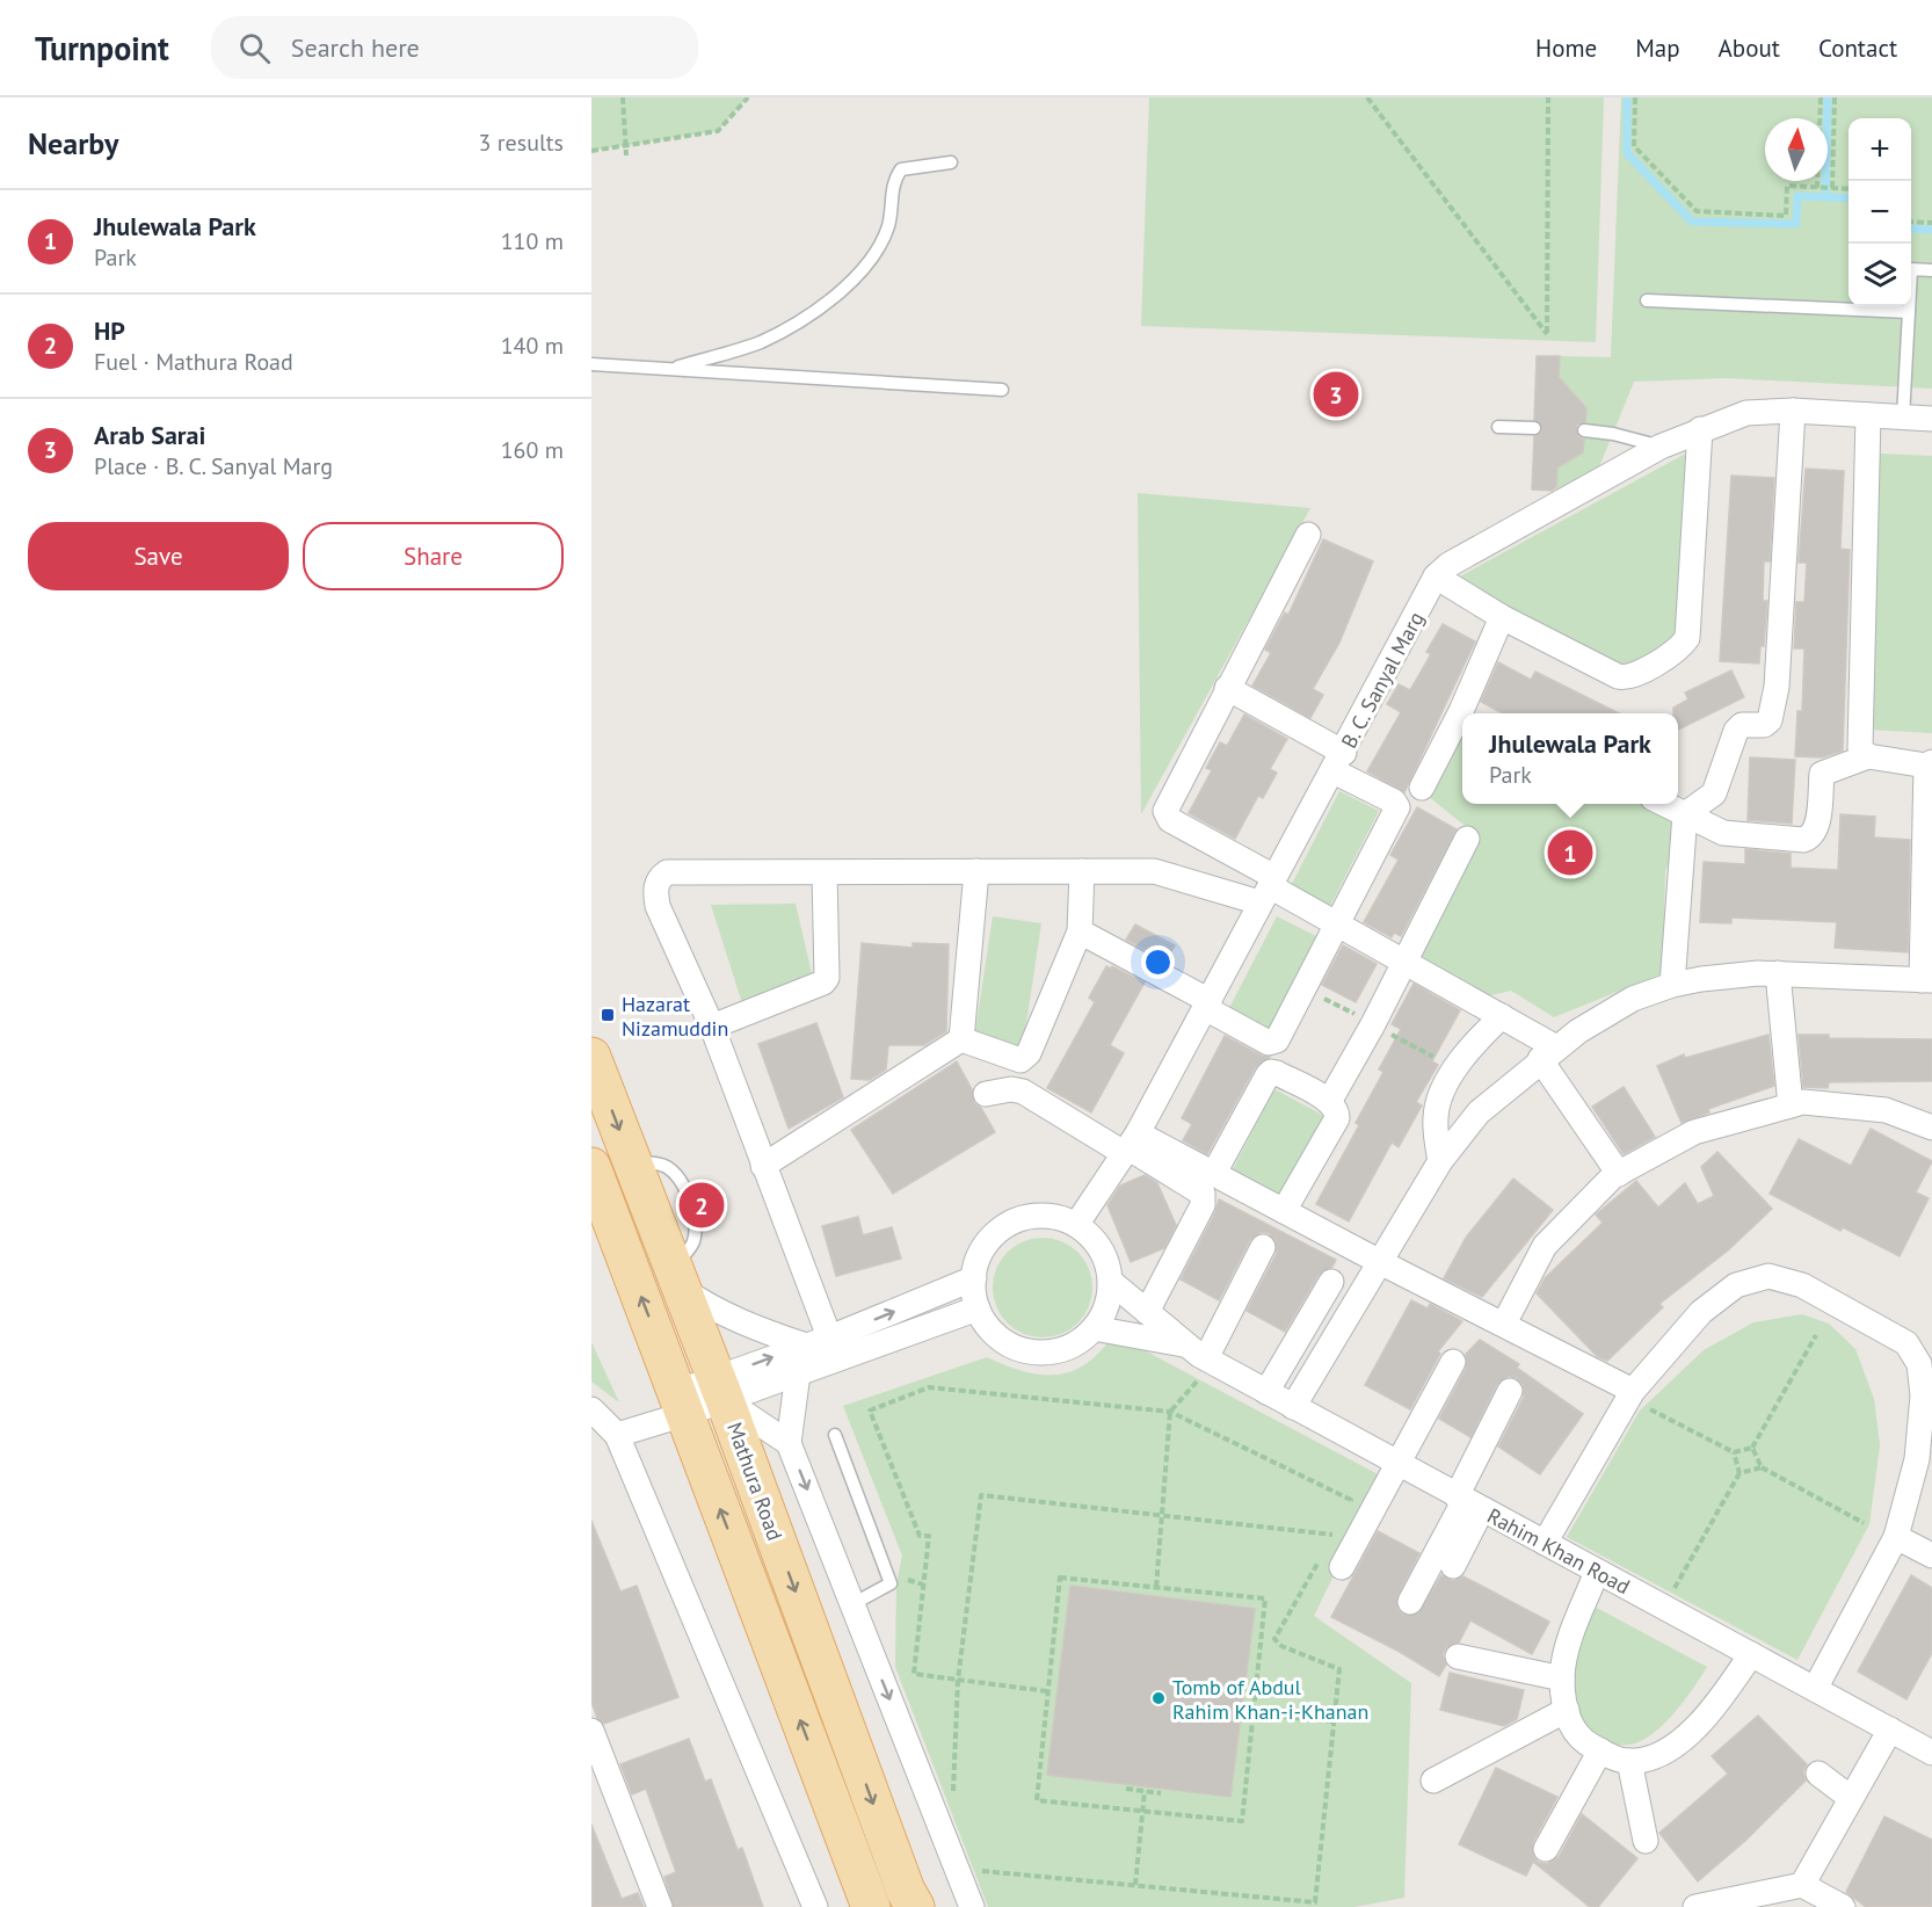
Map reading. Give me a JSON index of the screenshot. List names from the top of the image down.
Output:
{
  "streets": {
    "main road": ["Mathura Road"],
    "street": ["B. C. Sanyal Marg", "Rahim Khan Road"]
  },
  "crossings": [
    ["B. C. Sanyal Marg", "Rahim Khan Road"]
  ],
  "places": {
    "transit": ["Hazarat Nizamuddin"],
    "other": ["Tomb of Abdul Rahim Khan-i-Khanan"]
  },
  "north": "top",
  "page": {
    "header": "Turnpoint",
    "search": "Search here",
    "nav": [
      "Home",
      "Map",
      "About",
      "Contact"
    ],
    "heading": ["Nearby", "3 results"],
    "map_buttons": ["+", "−"],
    "list": [
      {
        "mark": "1",
        "name": "Jhulewala Park",
        "note": "Park",
        "value": "110 m"
      },
      {
        "mark": "2",
        "name": "HP",
        "note": "Fuel · Mathura Road",
        "value": "140 m"
      },
      {
        "mark": "3",
        "name": "Arab Sarai",
        "note": "Place · B. C. Sanyal Marg",
        "value": "160 m"
      }
    ],
    "pins": ["3", "1", "2"],
    "buttons": ["Save", "Share"],
    "popup": ["Jhulewala Park", "Park"]
  }
}
